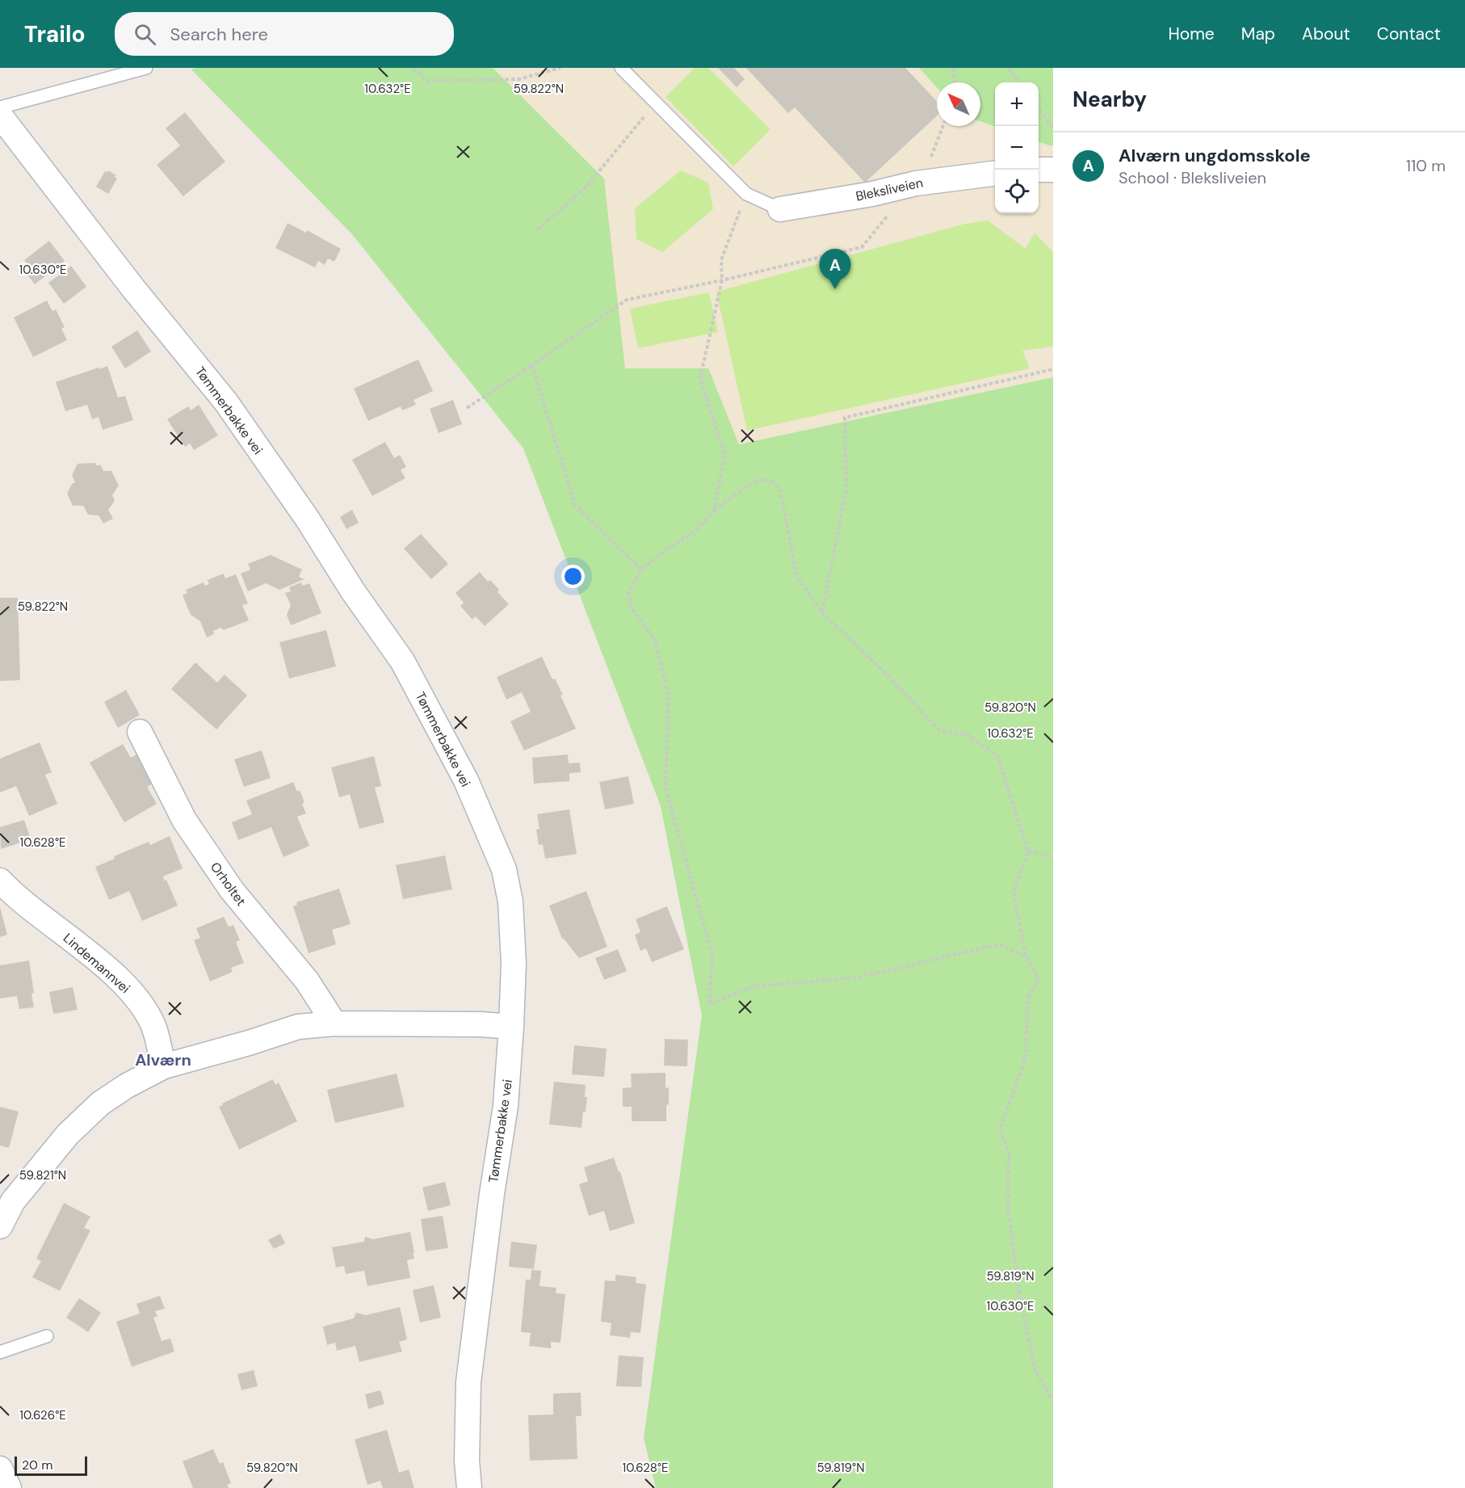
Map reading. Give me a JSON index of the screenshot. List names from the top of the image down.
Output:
{
  "streets": {
    "street": [
      "Bleksliveien",
      "Tømmerbakke vei",
      "Orholtet",
      "Lindemannvei"
    ]
  },
  "districts": ["Alværn"],
  "scale_bar": "20 m",
  "north": "top left",
  "page": {
    "header": "Trailo",
    "search": "Search here",
    "nav": [
      "Home",
      "Map",
      "About",
      "Contact"
    ],
    "heading": "Nearby",
    "map_buttons": ["+", "−"],
    "list": [
      {
        "mark": "A",
        "name": "Alværn ungdomsskole",
        "note": "School · Bleksliveien",
        "value": "110 m"
      }
    ],
    "pins": "A",
    "scale": "20 m"
  },
  "coordinates": [
    "10.632°E",
    "59.822°N",
    "10.630°E",
    "59.820°N",
    "10.628°E",
    "59.821°N",
    "59.819°N",
    "10.626°E"
  ]
}
